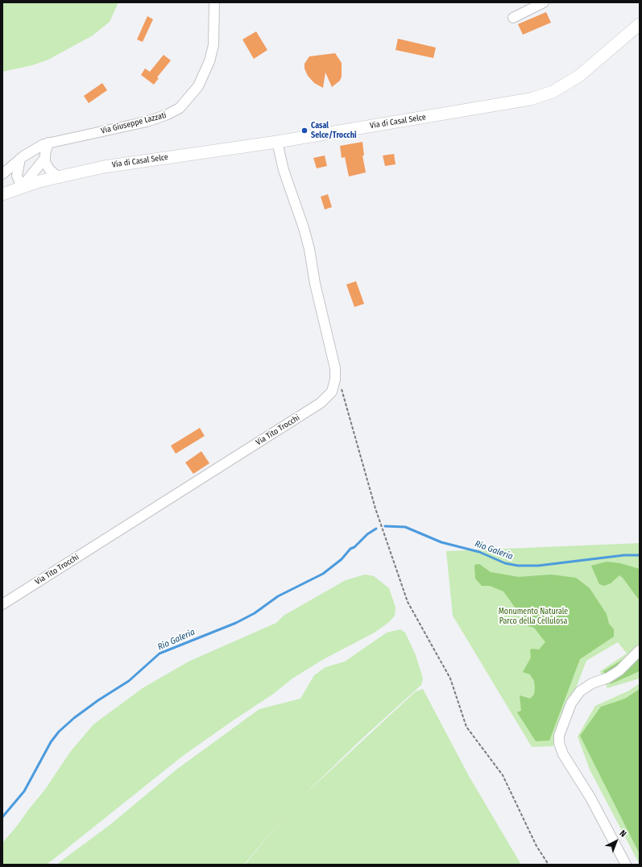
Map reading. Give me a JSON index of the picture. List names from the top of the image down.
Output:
{
  "streets": {
    "main road": ["Via di Casal Selce"],
    "street": ["Via Giuseppe Lazzati", "Via Tito Trocchi"]
  },
  "crossings": [
    ["Via di Casal Selce", "Via Tito Trocchi"]
  ],
  "water": ["Rio Galeria"],
  "parks": ["Monumento Naturale Parco della Cellulosa"],
  "places": ["Casal Selce/Trocchi"],
  "north": "top right"
}
